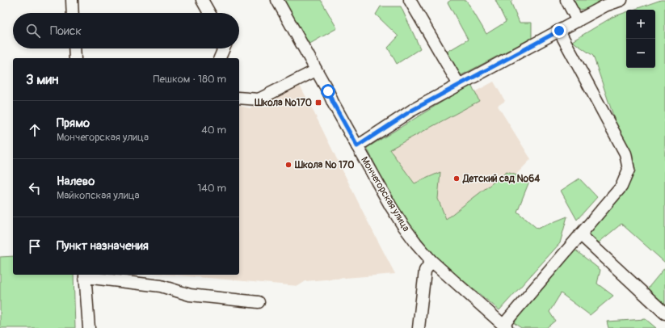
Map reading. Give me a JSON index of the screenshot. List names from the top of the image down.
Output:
{
  "streets": {
    "street": ["Мончегорская улица"]
  },
  "places": {
    "transit": ["Школа №170"],
    "other": ["Школа № 170", "Детский сад №64"]
  },
  "page": {
    "map_buttons": ["+", "−"],
    "search": "Поиск",
    "heading": ["3 мин", "Пешком · 180 m"],
    "list": [
      ["Прямо", "Мончегорская улица", "40 m"],
      ["Налево", "Майкопская улица", "140 m"],
      "Пункт назначения"
    ]
  }
}
